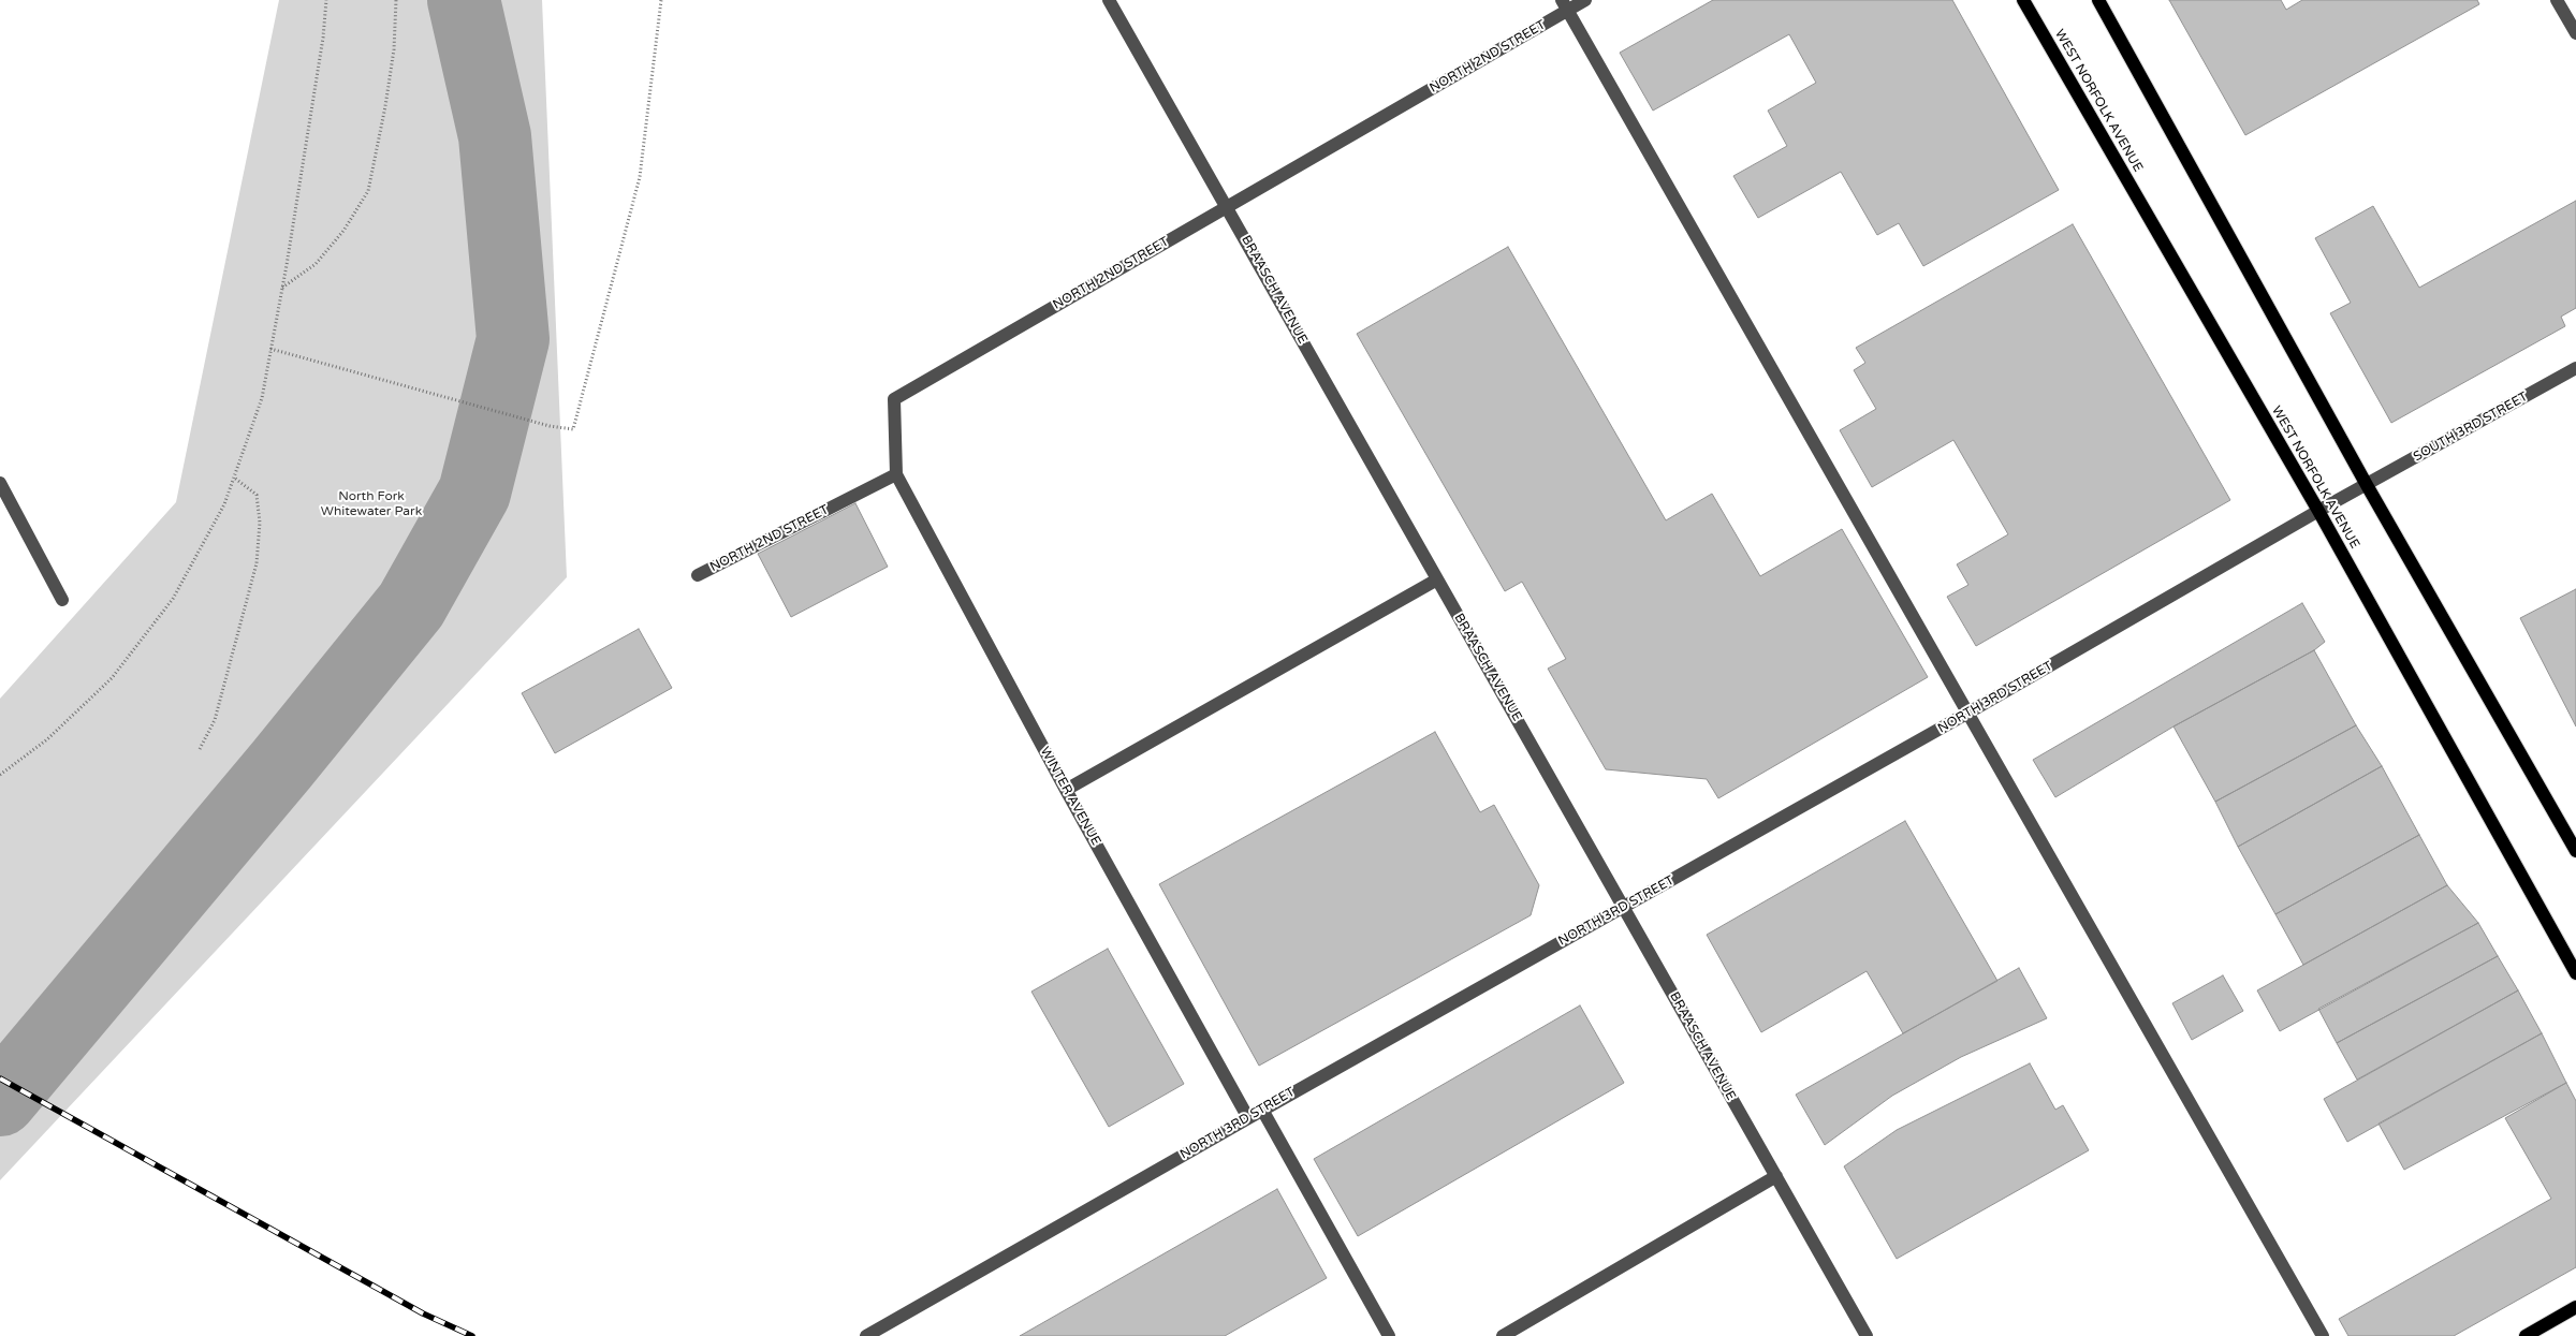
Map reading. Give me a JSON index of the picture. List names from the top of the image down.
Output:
{
  "streets": {
    "main road": ["WEST NORFOLK AVENUE"],
    "street": [
      "NORTH 2ND STREET",
      "BRAASCH AVENUE",
      "SOUTH 3RD STREET",
      "NORTH 3RD STREET",
      "WINTER AVENUE"
    ]
  },
  "crossings": [
    ["NORTH 2ND STREET", "BRAASCH AVENUE"],
    ["NORTH 2ND STREET", "WINTER AVENUE"],
    ["WEST NORFOLK AVENUE", "NORTH 3RD STREET"],
    ["BRAASCH AVENUE", "NORTH 3RD STREET"],
    ["SOUTH 3RD STREET", "NORTH 3RD STREET"],
    ["NORTH 3RD STREET", "WINTER AVENUE"]
  ],
  "parks": ["North Fork Whitewater Park"]
}
